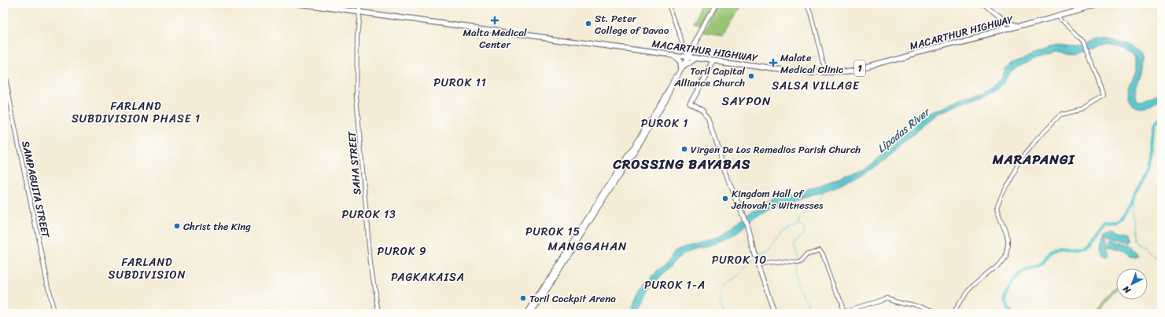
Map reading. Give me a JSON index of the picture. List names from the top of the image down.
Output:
{
  "streets": {
    "highway": ["MACARTHUR HIGHWAY", "1"],
    "street": ["SAHA STREET", "SAMPAGUITA STREET"]
  },
  "crossings": [
    ["MACARTHUR HIGHWAY", "SAHA STREET"]
  ],
  "districts": [
    "PUROK 11",
    "SALSA VILLAGE",
    "SAYPON",
    "FARLAND SUBDIVISION PHASE 1",
    "PUROK 1",
    "MARAPANGI",
    "CROSSING BAYABAS",
    "PUROK 13",
    "PUROK 15",
    "MANGGAHAN",
    "PUROK 9",
    "PUROK 10",
    "FARLAND SUBDIVISION",
    "PAGKAKAISA",
    "PUROK 1-A"
  ],
  "water": ["Lipadas River"],
  "places": {
    "health": ["Malta Medical Center", "Malate Medical Clinic"],
    "other": [
      "St. Peter College of Davao",
      "Toril Capital Alliance Church",
      "Virgen De Los Remedios Parish Church",
      "Kingdom Hall of Jehovah's Witnesses",
      "Christ the King",
      "Toril Cockpit Arena"
    ]
  },
  "north": "bottom left"
}
